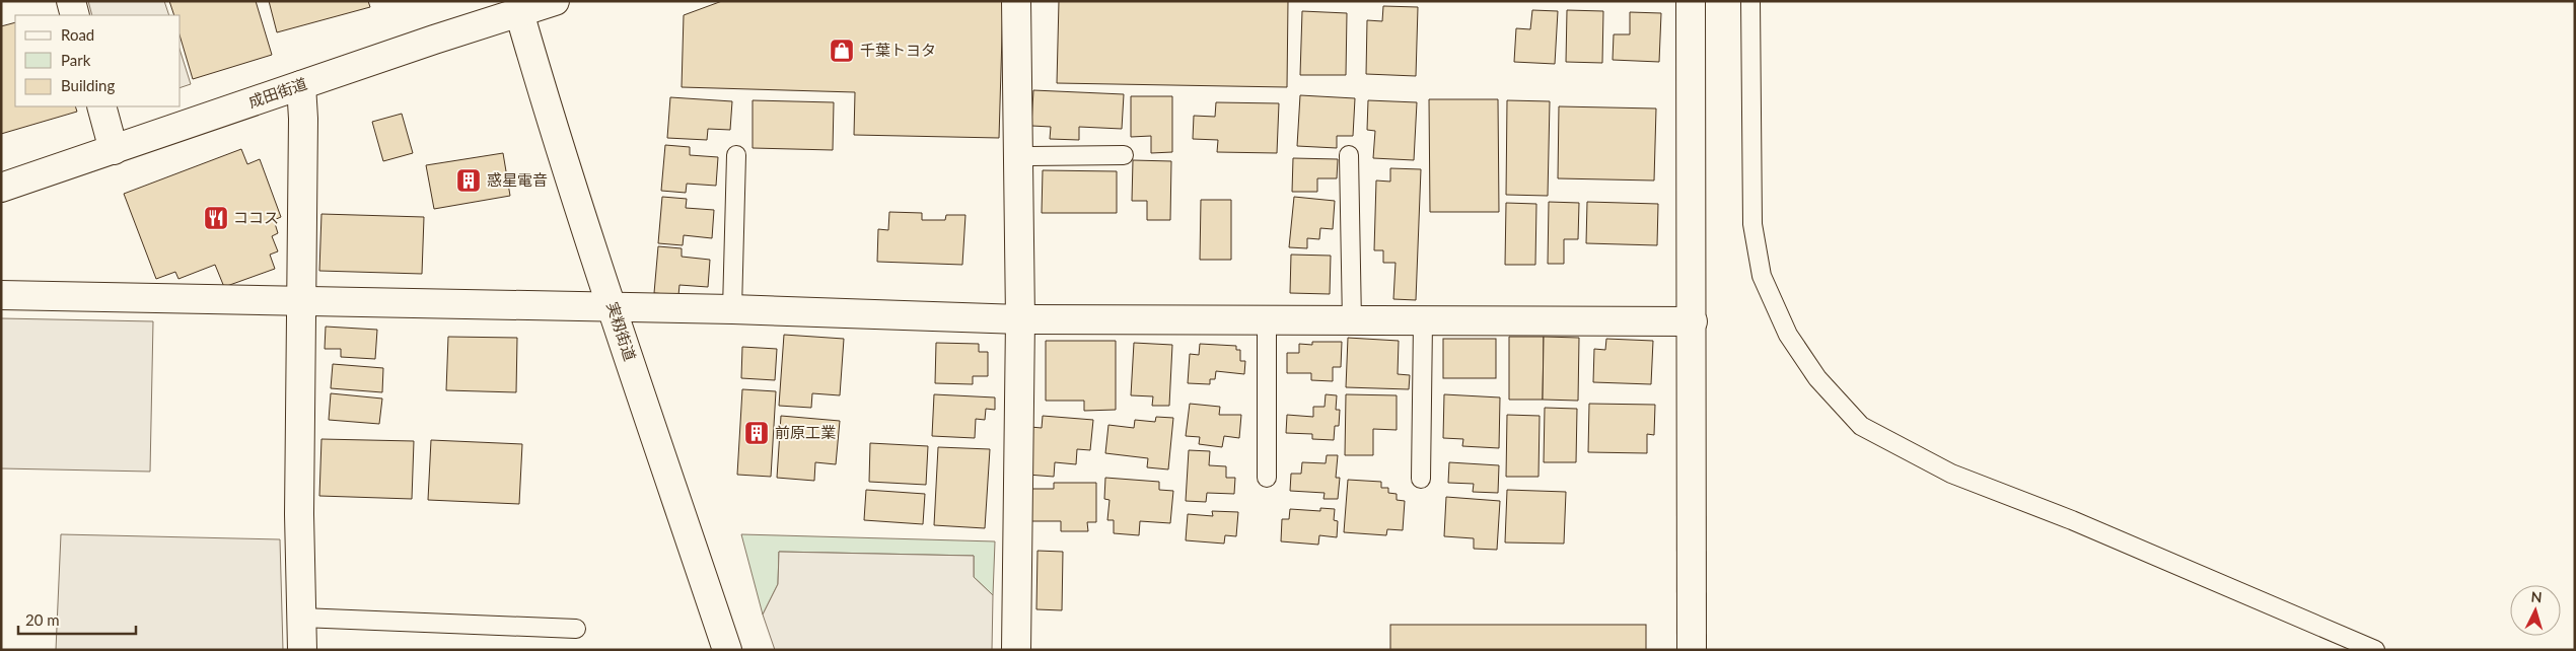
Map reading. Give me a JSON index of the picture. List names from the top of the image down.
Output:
{
  "streets": {
    "main road": ["成田街道", "実籾街道"]
  },
  "crossings": [
    ["成田街道", "実籾街道"]
  ],
  "places": {
    "shop": ["千葉トヨタ"],
    "building": ["惑星電音", "前原工業"],
    "restaurant": ["ココス"]
  },
  "legend": ["Road", "Park", "Building"],
  "scale_bar": "20 m",
  "north": "top"
}
